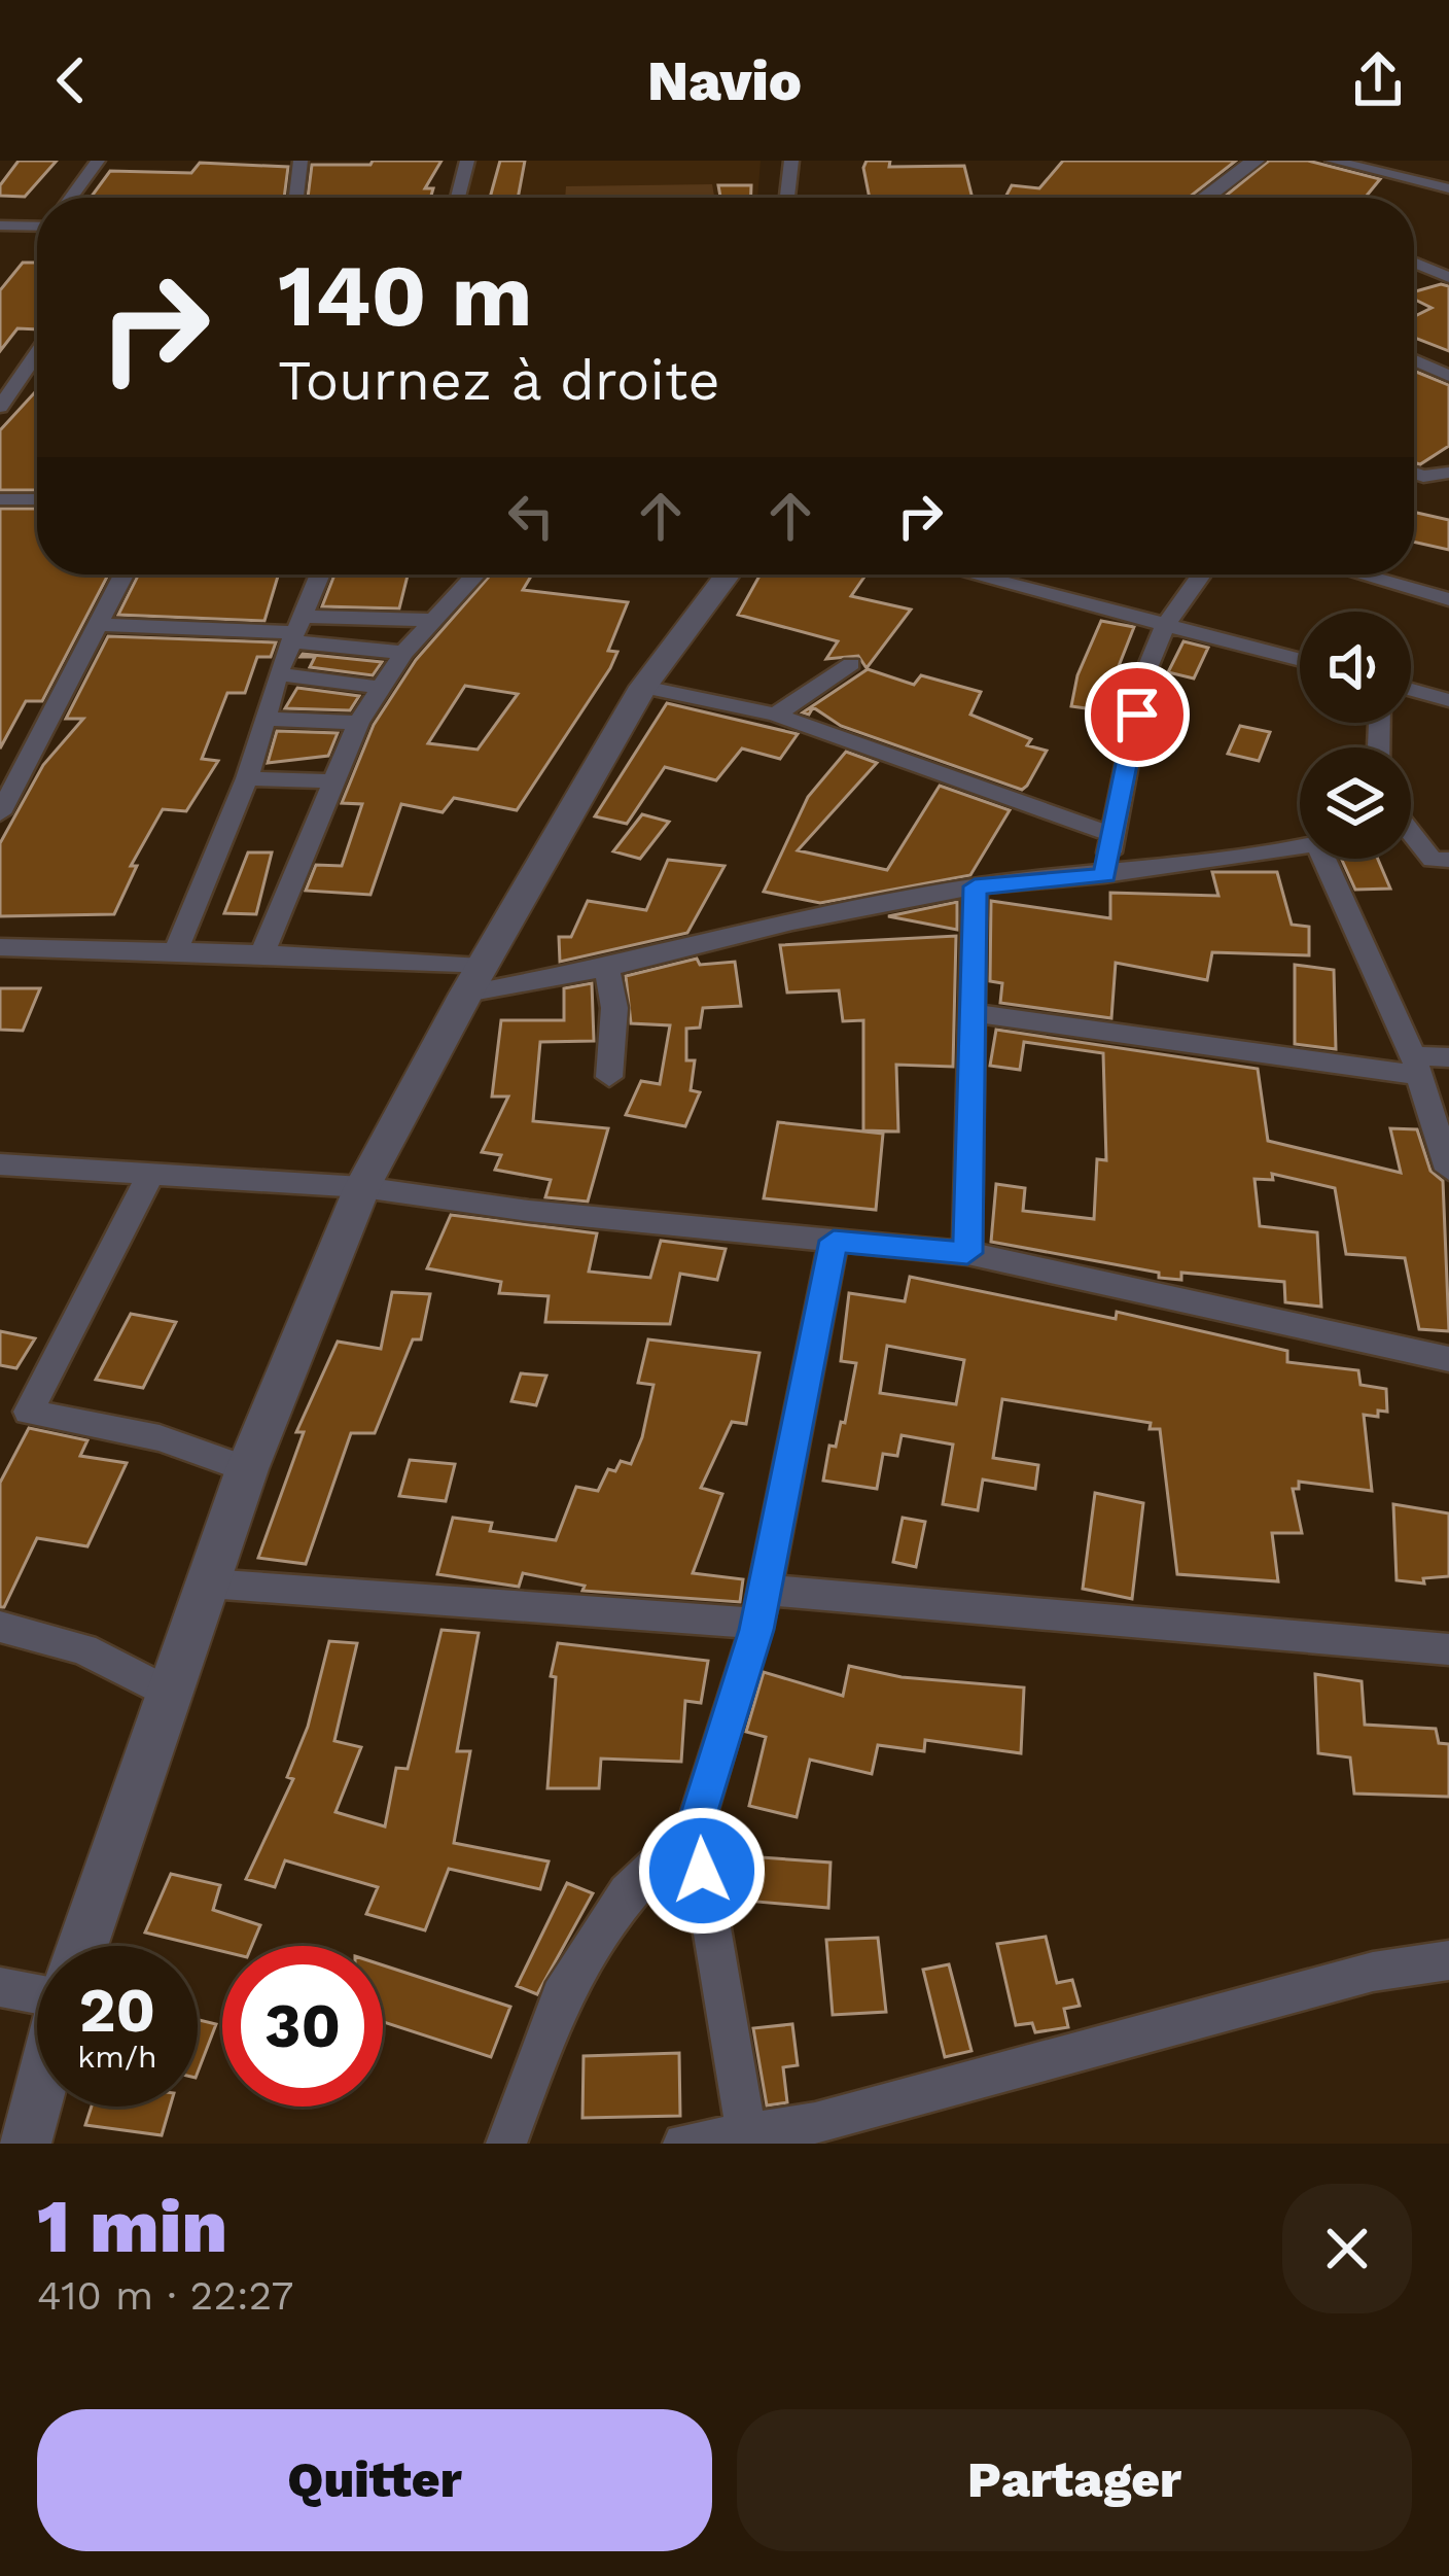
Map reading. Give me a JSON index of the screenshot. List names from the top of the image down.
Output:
{
  "page": {
    "header": "Navio",
    "turn": ["140 m", "Tournez à droite"],
    "speed": "20 km/h",
    "limit": "30",
    "heading": ["1 min", "410 m · 22:27"],
    "buttons": ["Quitter", "Partager"]
  }
}
